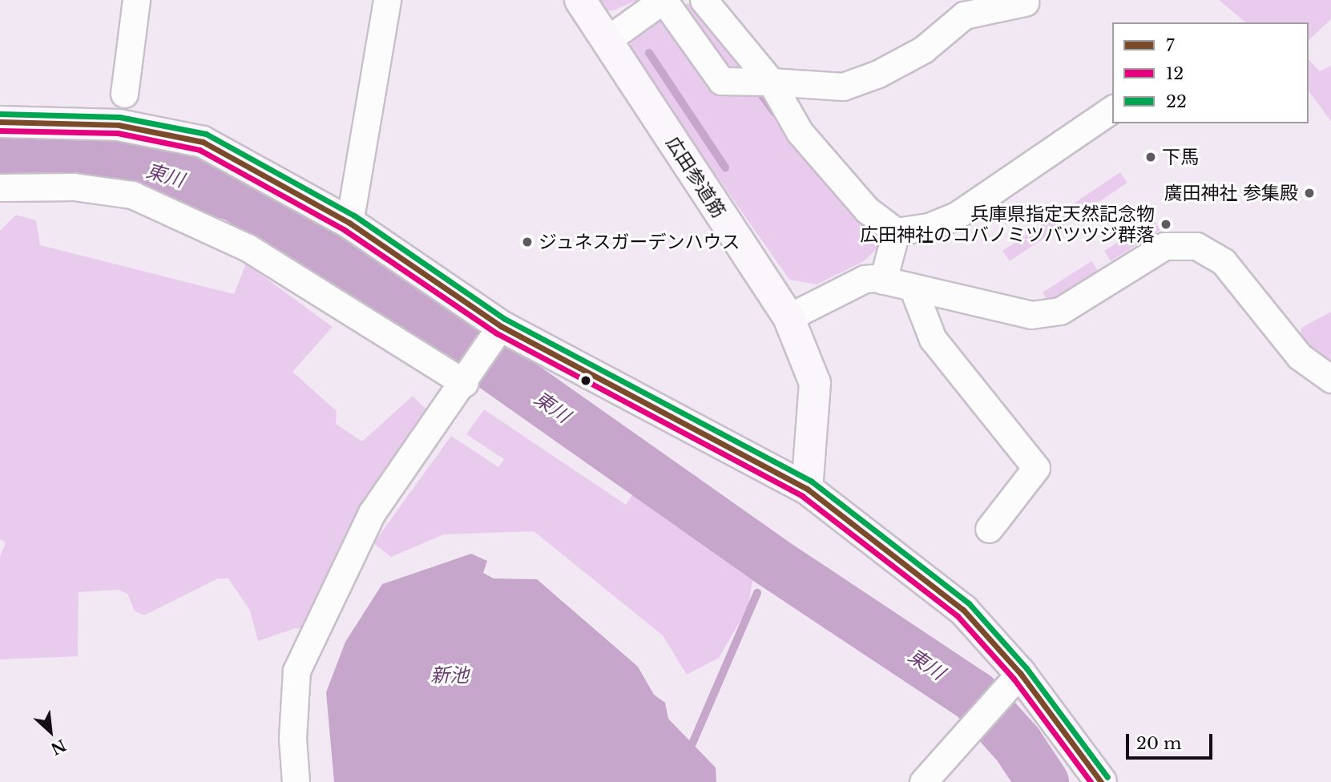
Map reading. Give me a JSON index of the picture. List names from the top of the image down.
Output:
{
  "streets": {
    "street": ["広田参道筋"]
  },
  "water": ["東川", "新池"],
  "places": [
    "下馬",
    "廣田神社 参集殿",
    "兵庫県指定天然記念物 広田神社のコバノミツバツツジ群落",
    "ジュネスガーデンハウス"
  ],
  "lines": ["transit line 22", "transit line 7", "transit line 12"],
  "legend": ["7", "12", "22"],
  "scale_bar": "20 m",
  "north": "bottom right"
}
